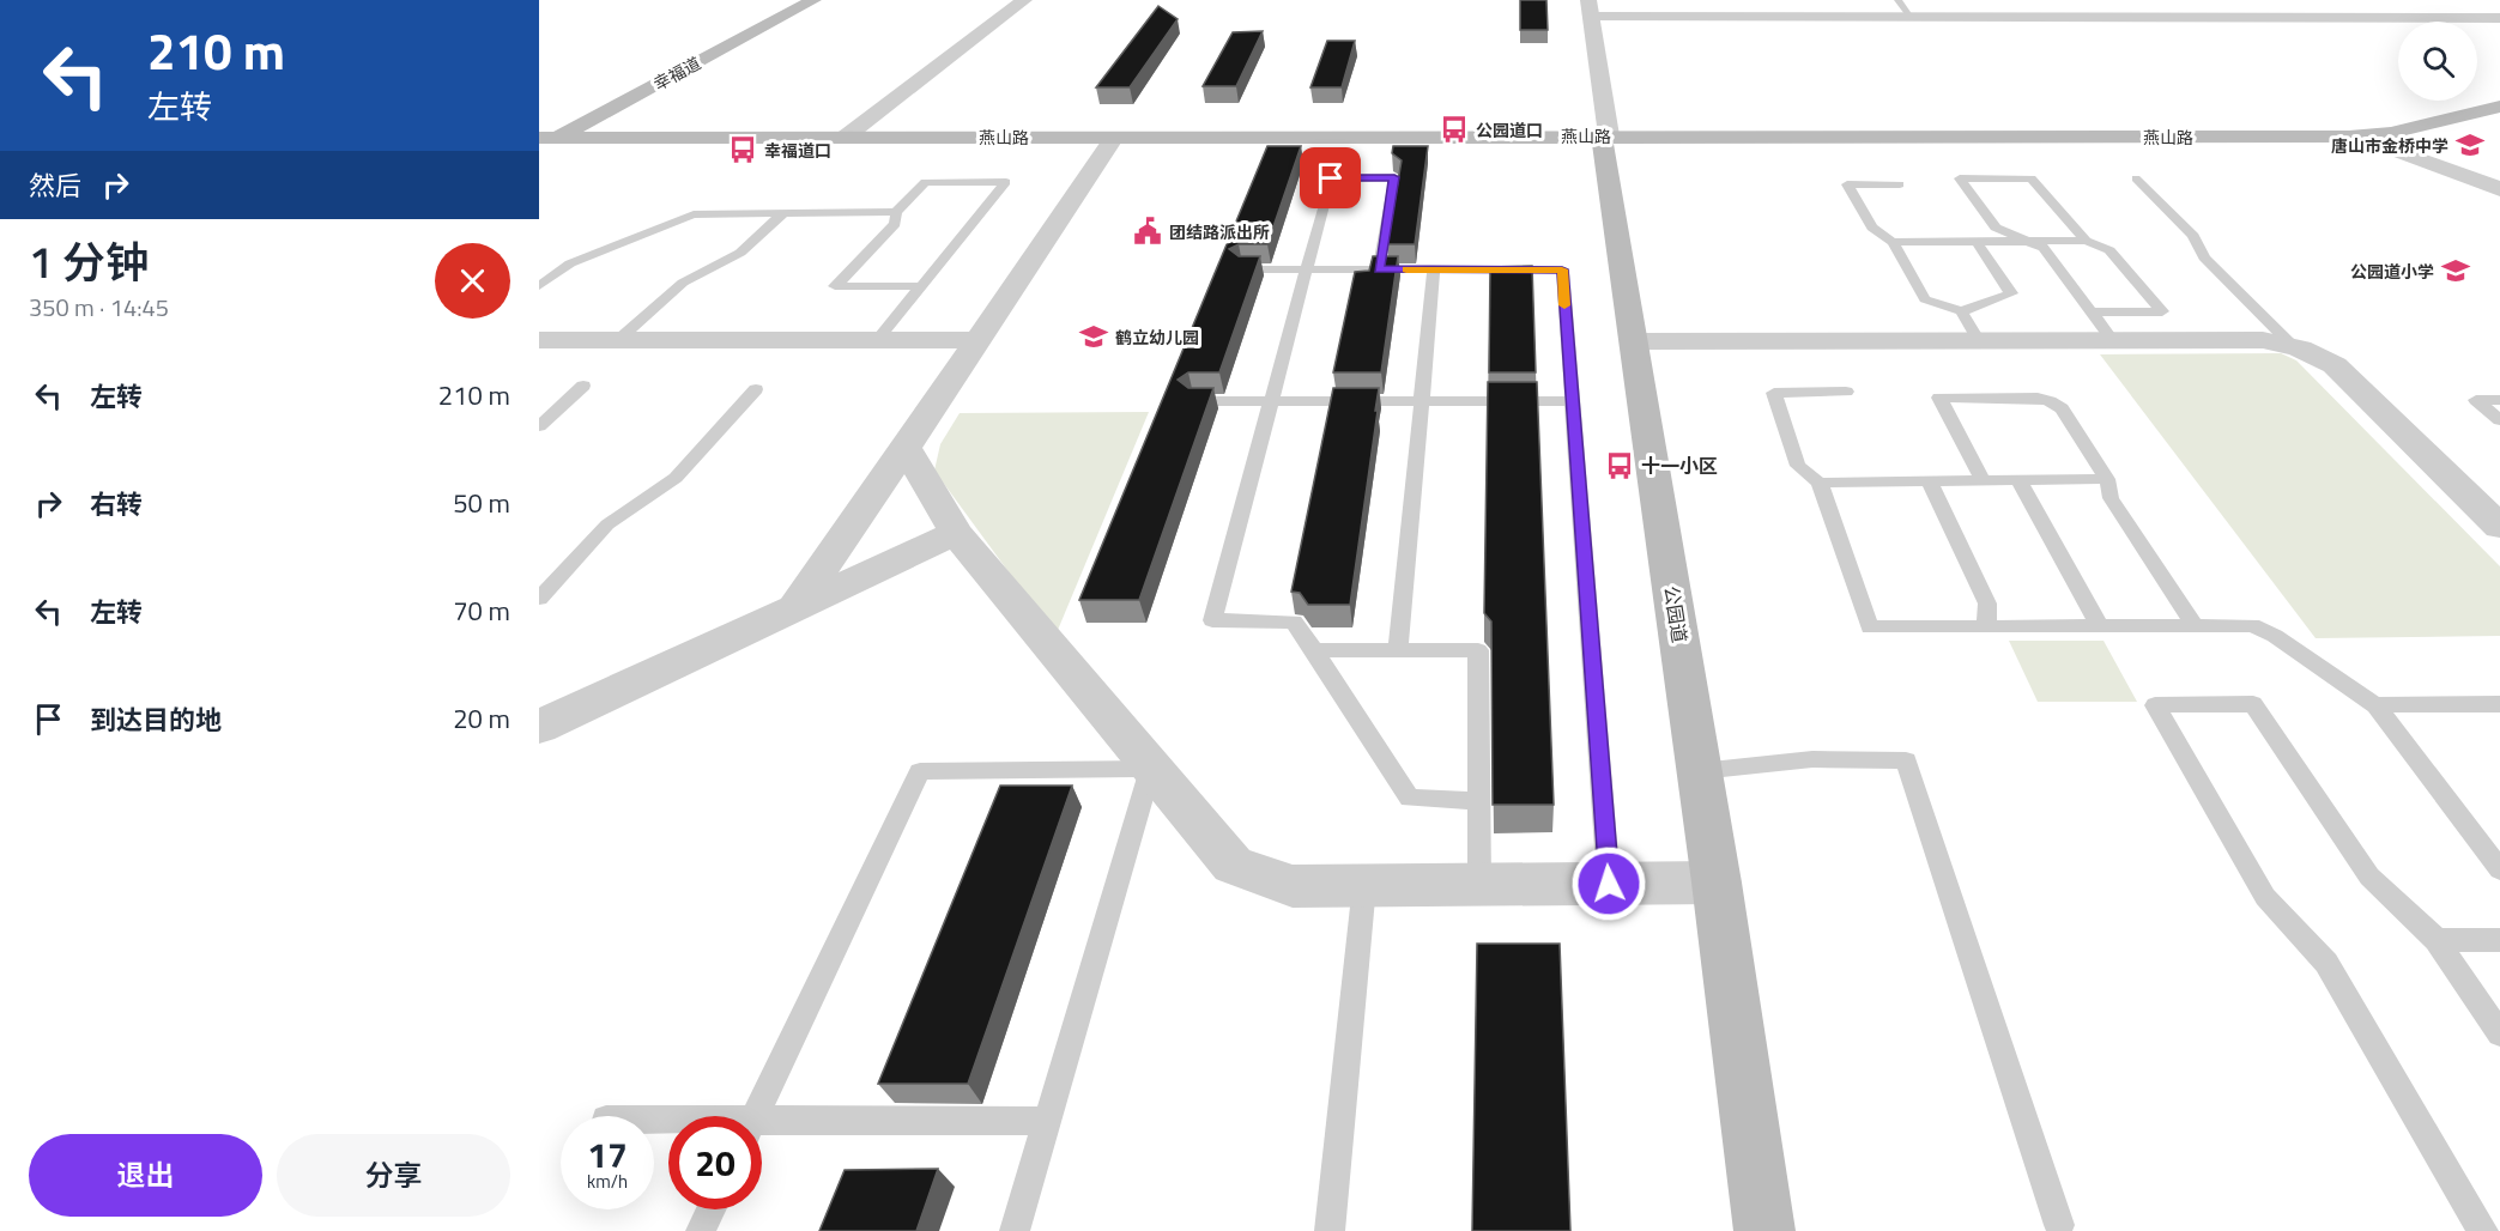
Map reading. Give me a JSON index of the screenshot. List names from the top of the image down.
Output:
{
  "streets": {
    "main road": ["幸福道", "燕山路", "公园道"]
  },
  "crossings": [
    ["幸福道", "燕山路"],
    ["燕山路", "公园道"]
  ],
  "places": {
    "bus stop": ["公园道口", "幸福道口", "十一小区"],
    "school or university": ["唐山市金桥中学", "公园道小学", "鹤立幼儿园"],
    "public building": ["团结路派出所"]
  },
  "page": {
    "turn": ["210 m", "左转"],
    "then": "然后",
    "heading": ["1 分钟", "350 m · 14:45"],
    "list": [
      {
        "name": "左转",
        "value": "210 m"
      },
      {
        "name": "右转",
        "value": "50 m"
      },
      {
        "name": "左转",
        "value": "70 m"
      },
      {
        "name": "到达目的地",
        "value": "20 m"
      }
    ],
    "speed": "17 km/h",
    "limit": "20",
    "buttons": ["退出", "分享"]
  }
}
